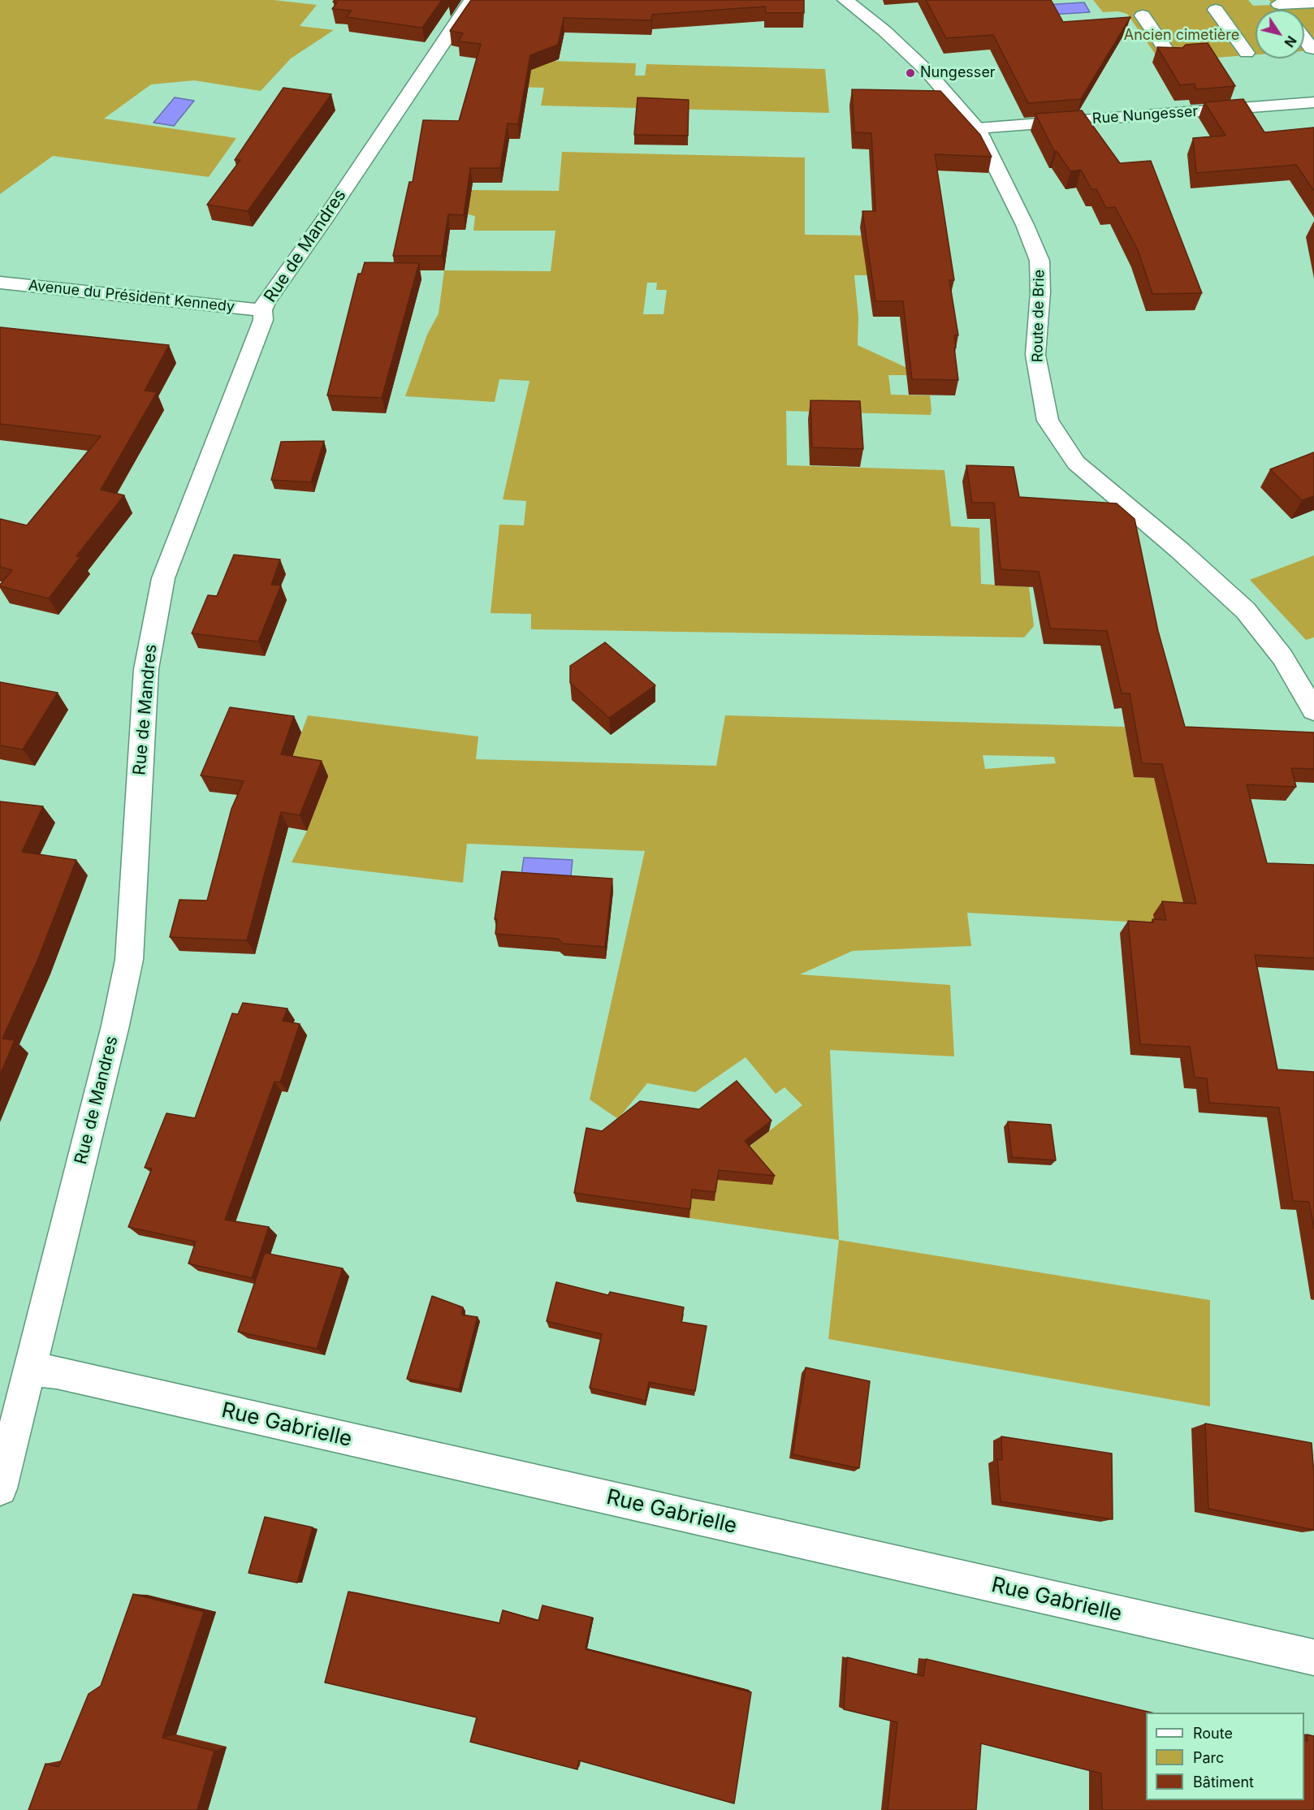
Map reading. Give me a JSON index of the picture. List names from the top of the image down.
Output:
{
  "streets": {
    "street": [
      "Rue Nungesser",
      "Rue de Mandres",
      "Avenue du Président Kennedy",
      "Route de Brie",
      "Rue Gabrielle"
    ]
  },
  "crossings": [
    ["Rue Nungesser", "Route de Brie"],
    ["Rue de Mandres", "Avenue du Président Kennedy"],
    ["Rue de Mandres", "Rue Gabrielle"]
  ],
  "parks": ["Ancien cimetière"],
  "places": ["Nungesser"],
  "legend": ["Route", "Parc", "Bâtiment"],
  "north": "bottom right"
}
